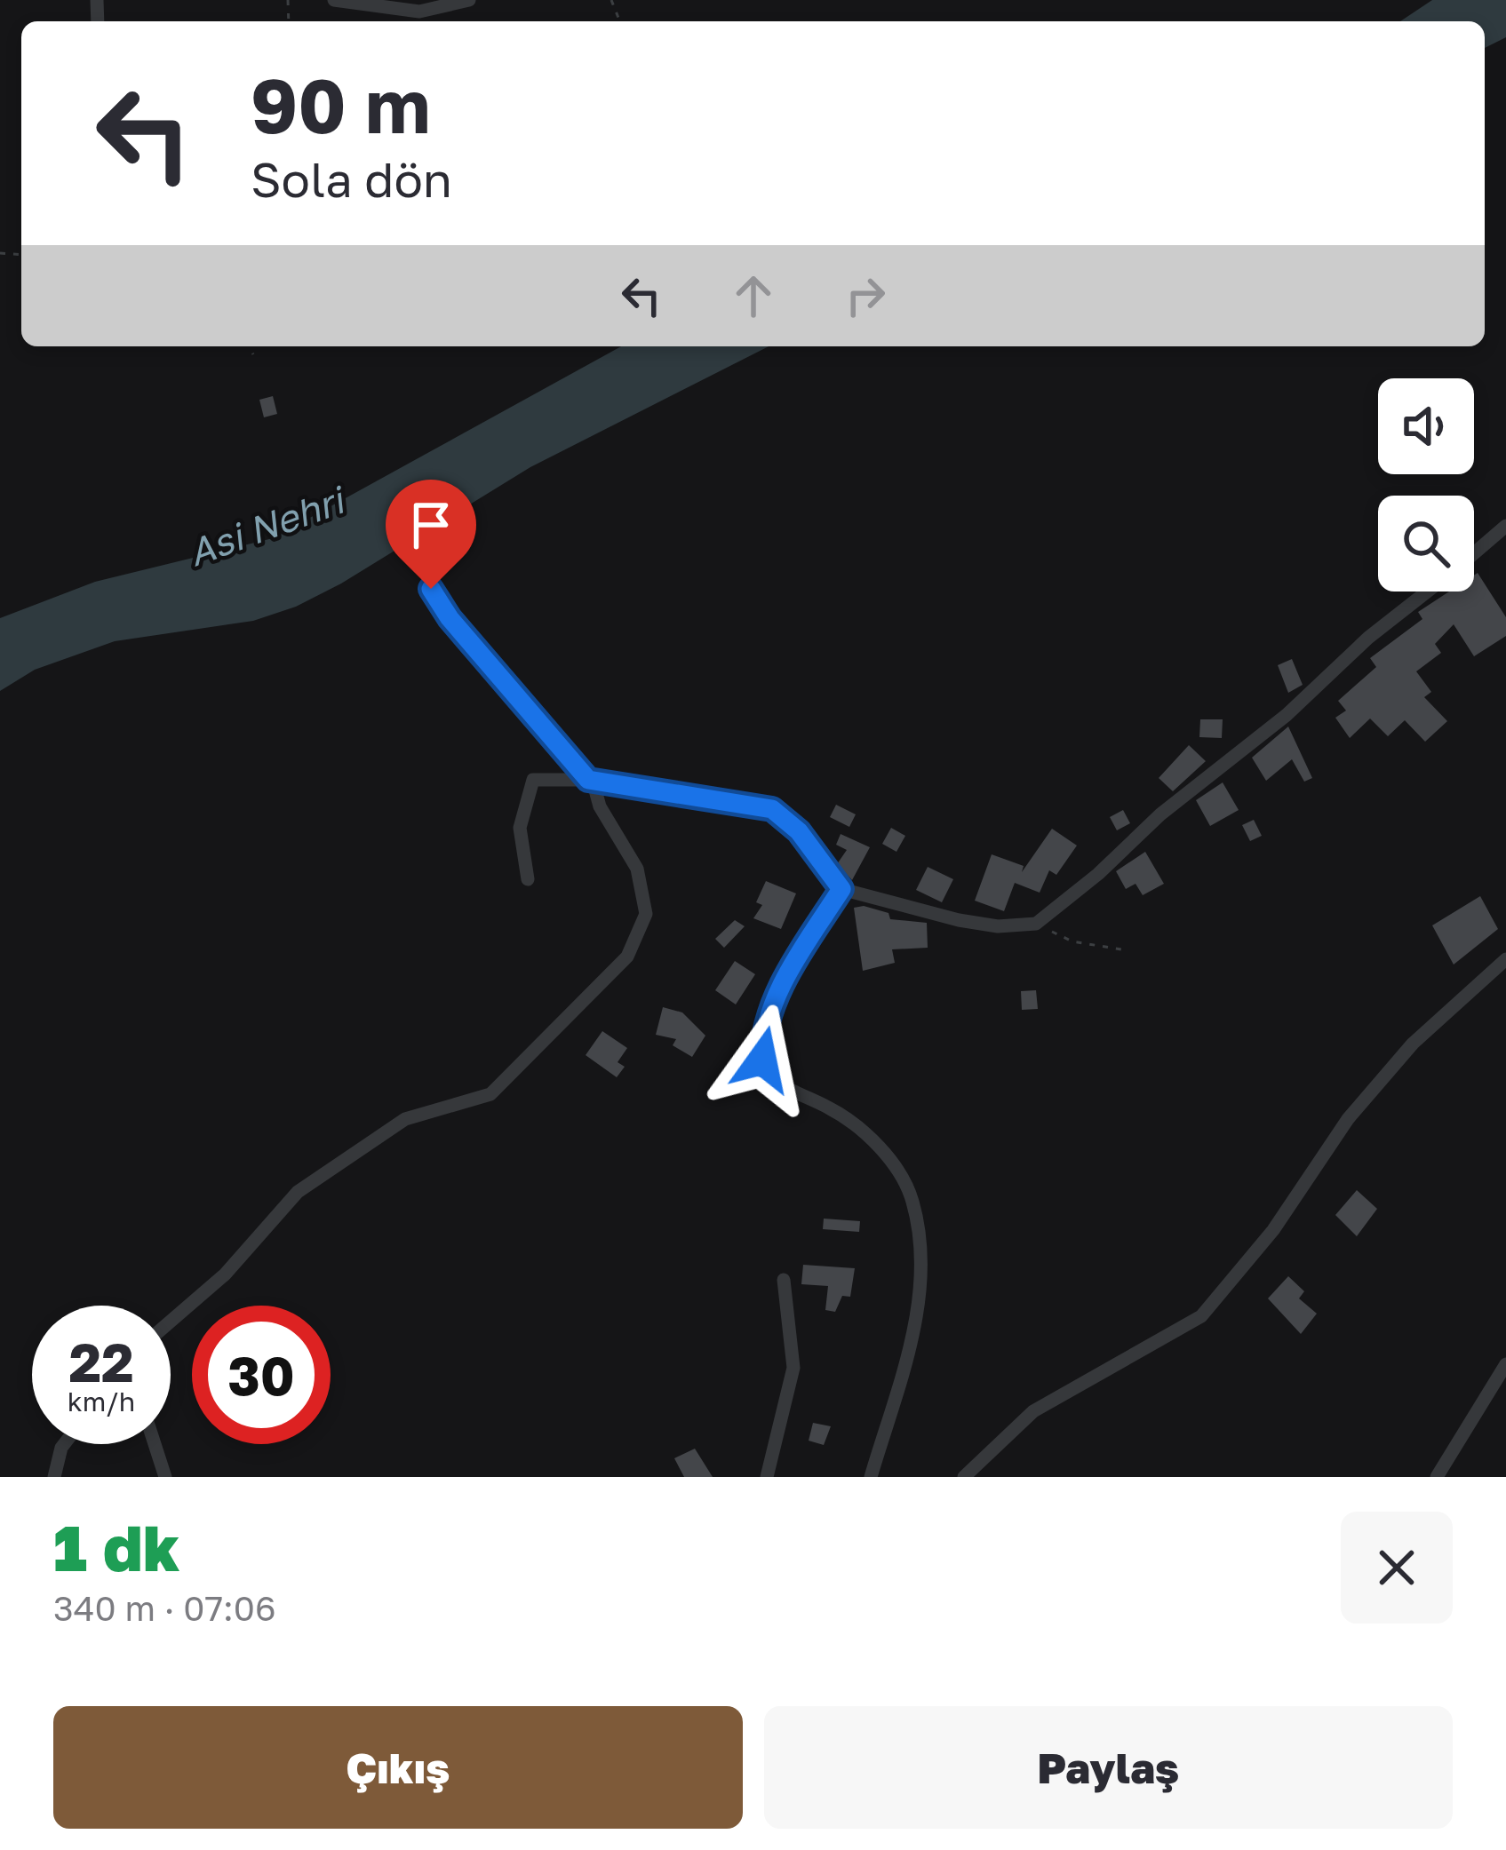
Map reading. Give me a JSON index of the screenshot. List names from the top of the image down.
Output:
{
  "water": ["Asi Nehri"],
  "page": {
    "turn": ["90 m", "Sola dön"],
    "speed": "22 km/h",
    "limit": "30",
    "heading": ["1 dk", "340 m · 07:06"],
    "buttons": ["Çıkış", "Paylaş"]
  }
}
